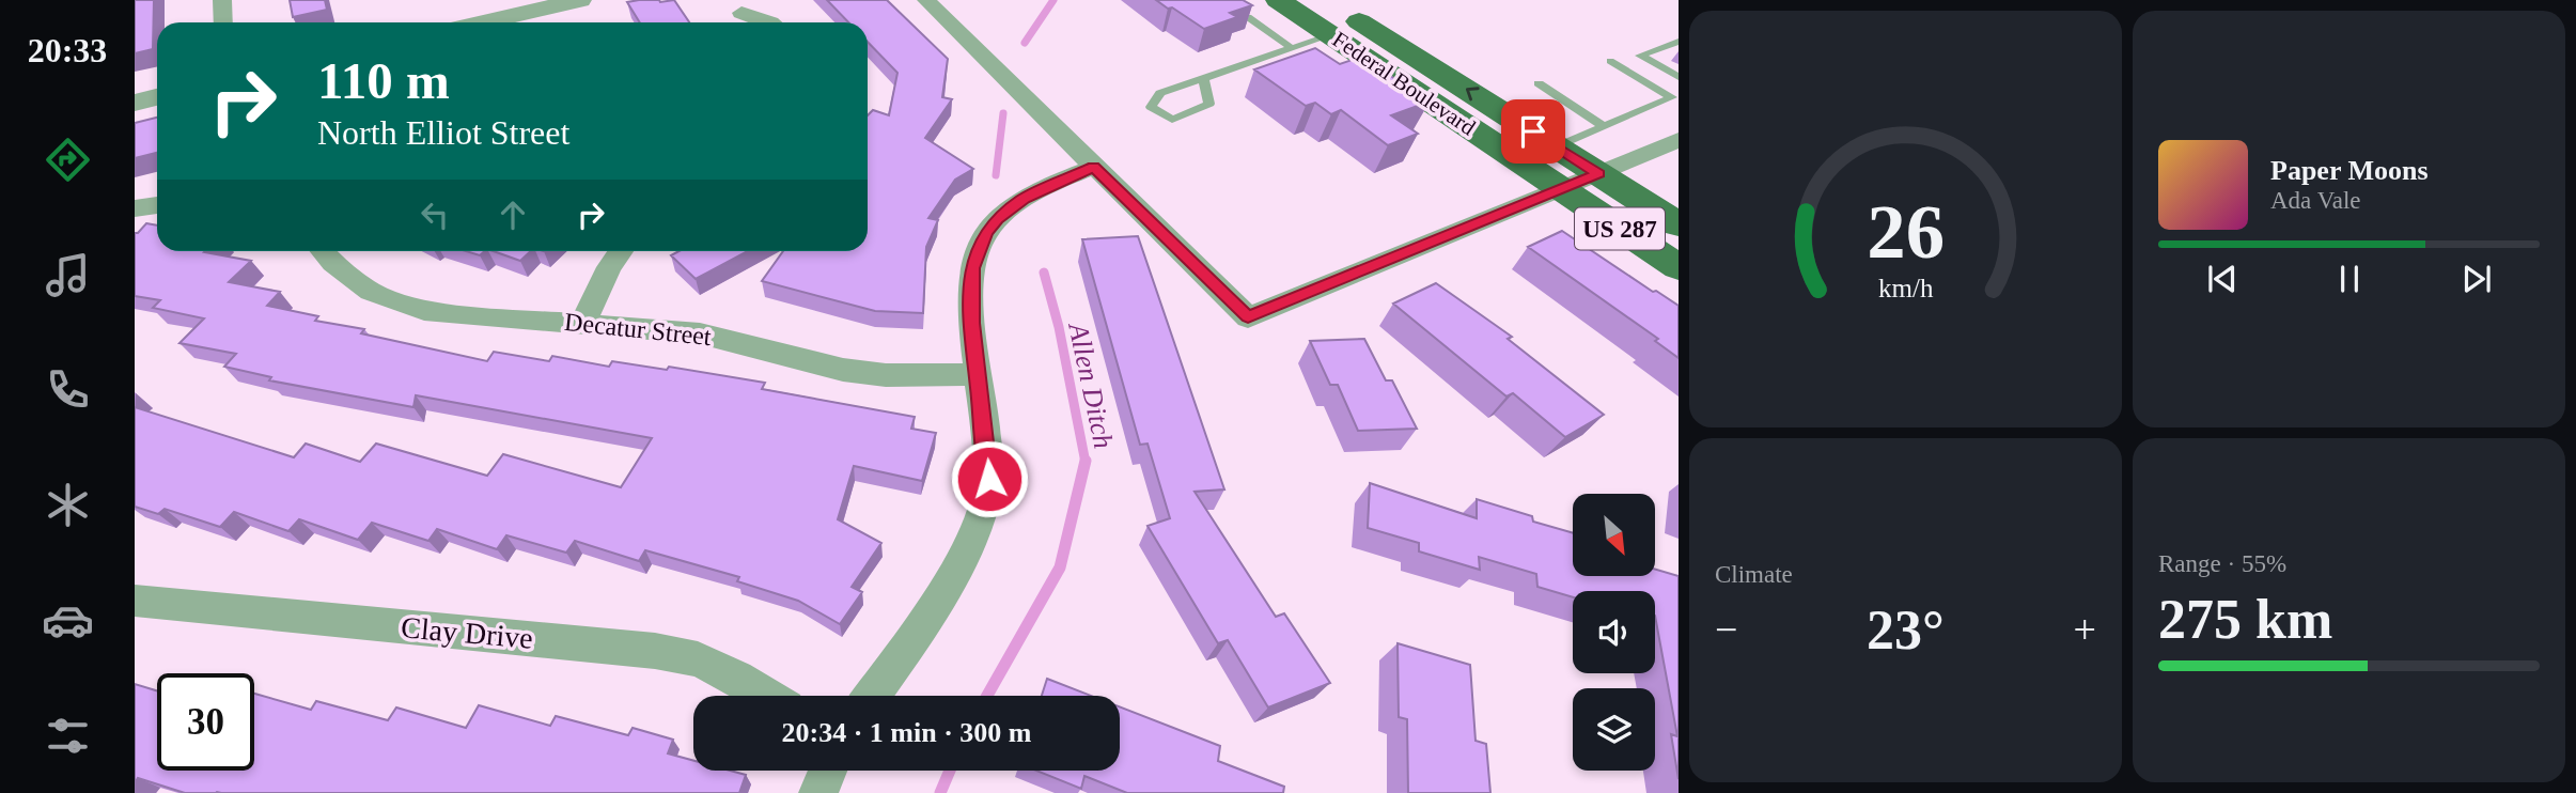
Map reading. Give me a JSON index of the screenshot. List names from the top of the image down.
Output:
{
  "streets": {
    "main road": ["Federal Boulevard", "US 287"],
    "street": ["Decatur Street", "Clay Drive"]
  },
  "water": ["Allen Ditch"],
  "north": "bottom right",
  "page": {
    "tabs": "20:33",
    "turn": ["110 m", "North Elliot Street"],
    "song": ["Paper Moons", "Ada Vale"],
    "tile": [
      "Climate",
      ["Range · 55%", "275 km"]
    ],
    "heat": ["−", "23°", "+"],
    "limit": "30",
    "trip": "20:34 · 1 min · 300 m",
    "gauge": ["26", "km/h"]
  }
}
